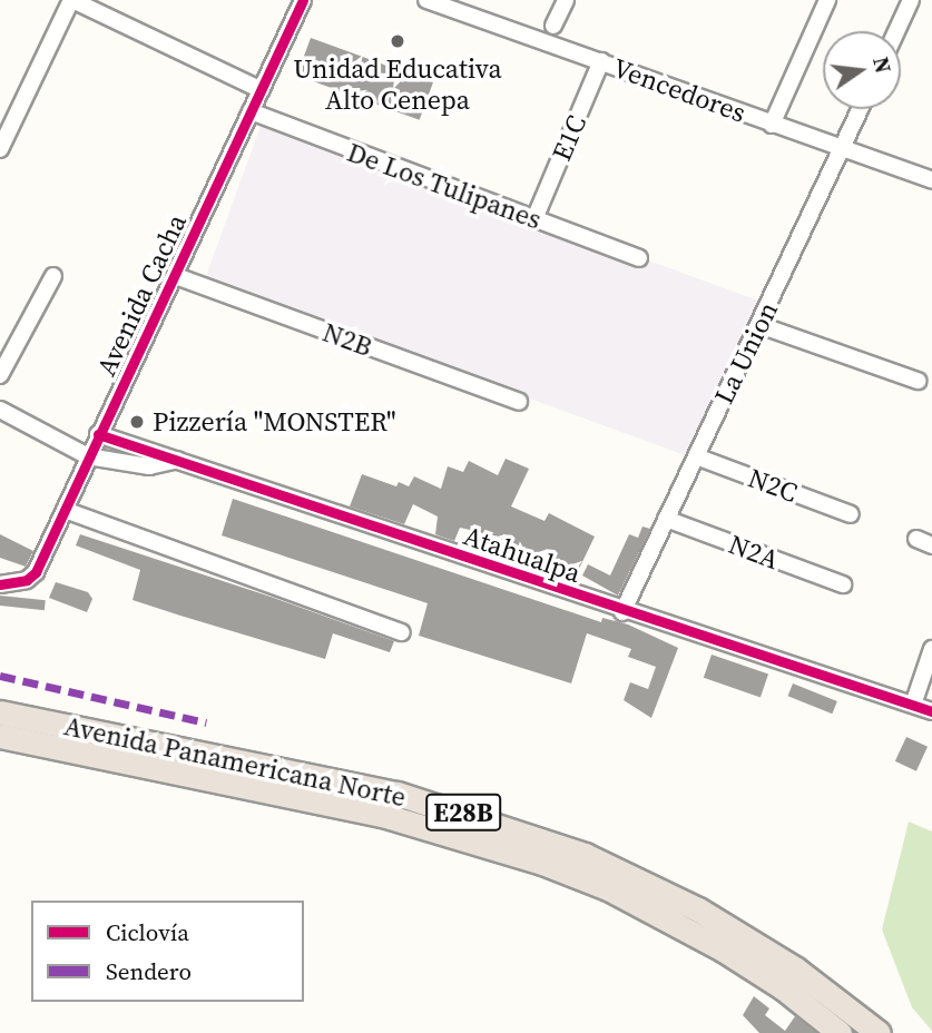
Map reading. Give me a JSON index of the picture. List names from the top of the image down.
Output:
{
  "streets": {
    "highway": ["Avenida Panamericana Norte", "E28B"],
    "street": [
      "Vencedores",
      "E1C",
      "De Los Tulipanes",
      "Avenida Cacha",
      "N2B",
      "La Union",
      "N2C",
      "N2A",
      "Atahualpa"
    ]
  },
  "crossings": [
    ["Vencedores", "E1C"],
    ["Vencedores", "La Union"],
    ["De Los Tulipanes", "Avenida Cacha"],
    ["Avenida Cacha", "N2B"],
    ["Avenida Cacha", "Atahualpa"],
    ["La Union", "N2C"],
    ["La Union", "N2A"],
    ["La Union", "Atahualpa"]
  ],
  "places": ["Unidad Educativa Alto Cenepa", "Pizzería \"MONSTER\""],
  "legend": ["Ciclovía", "Sendero"],
  "north": "right"
}
